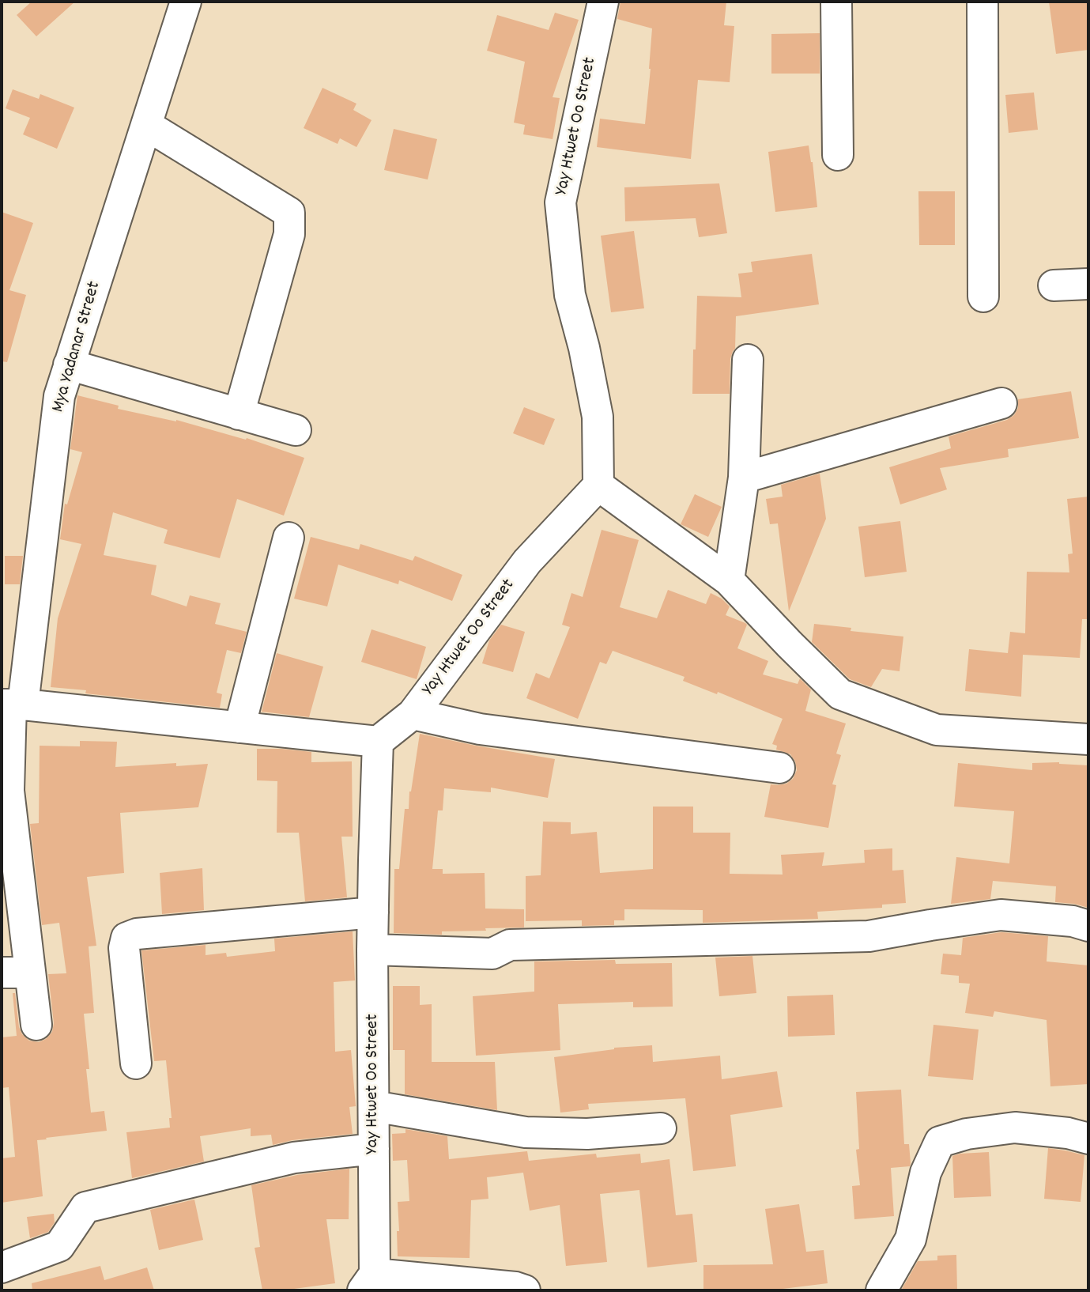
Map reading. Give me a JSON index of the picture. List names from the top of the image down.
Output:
{
  "streets": {
    "street": ["Yay Htwet Oo Street", "Mya Yadanar Street"]
  }
}
